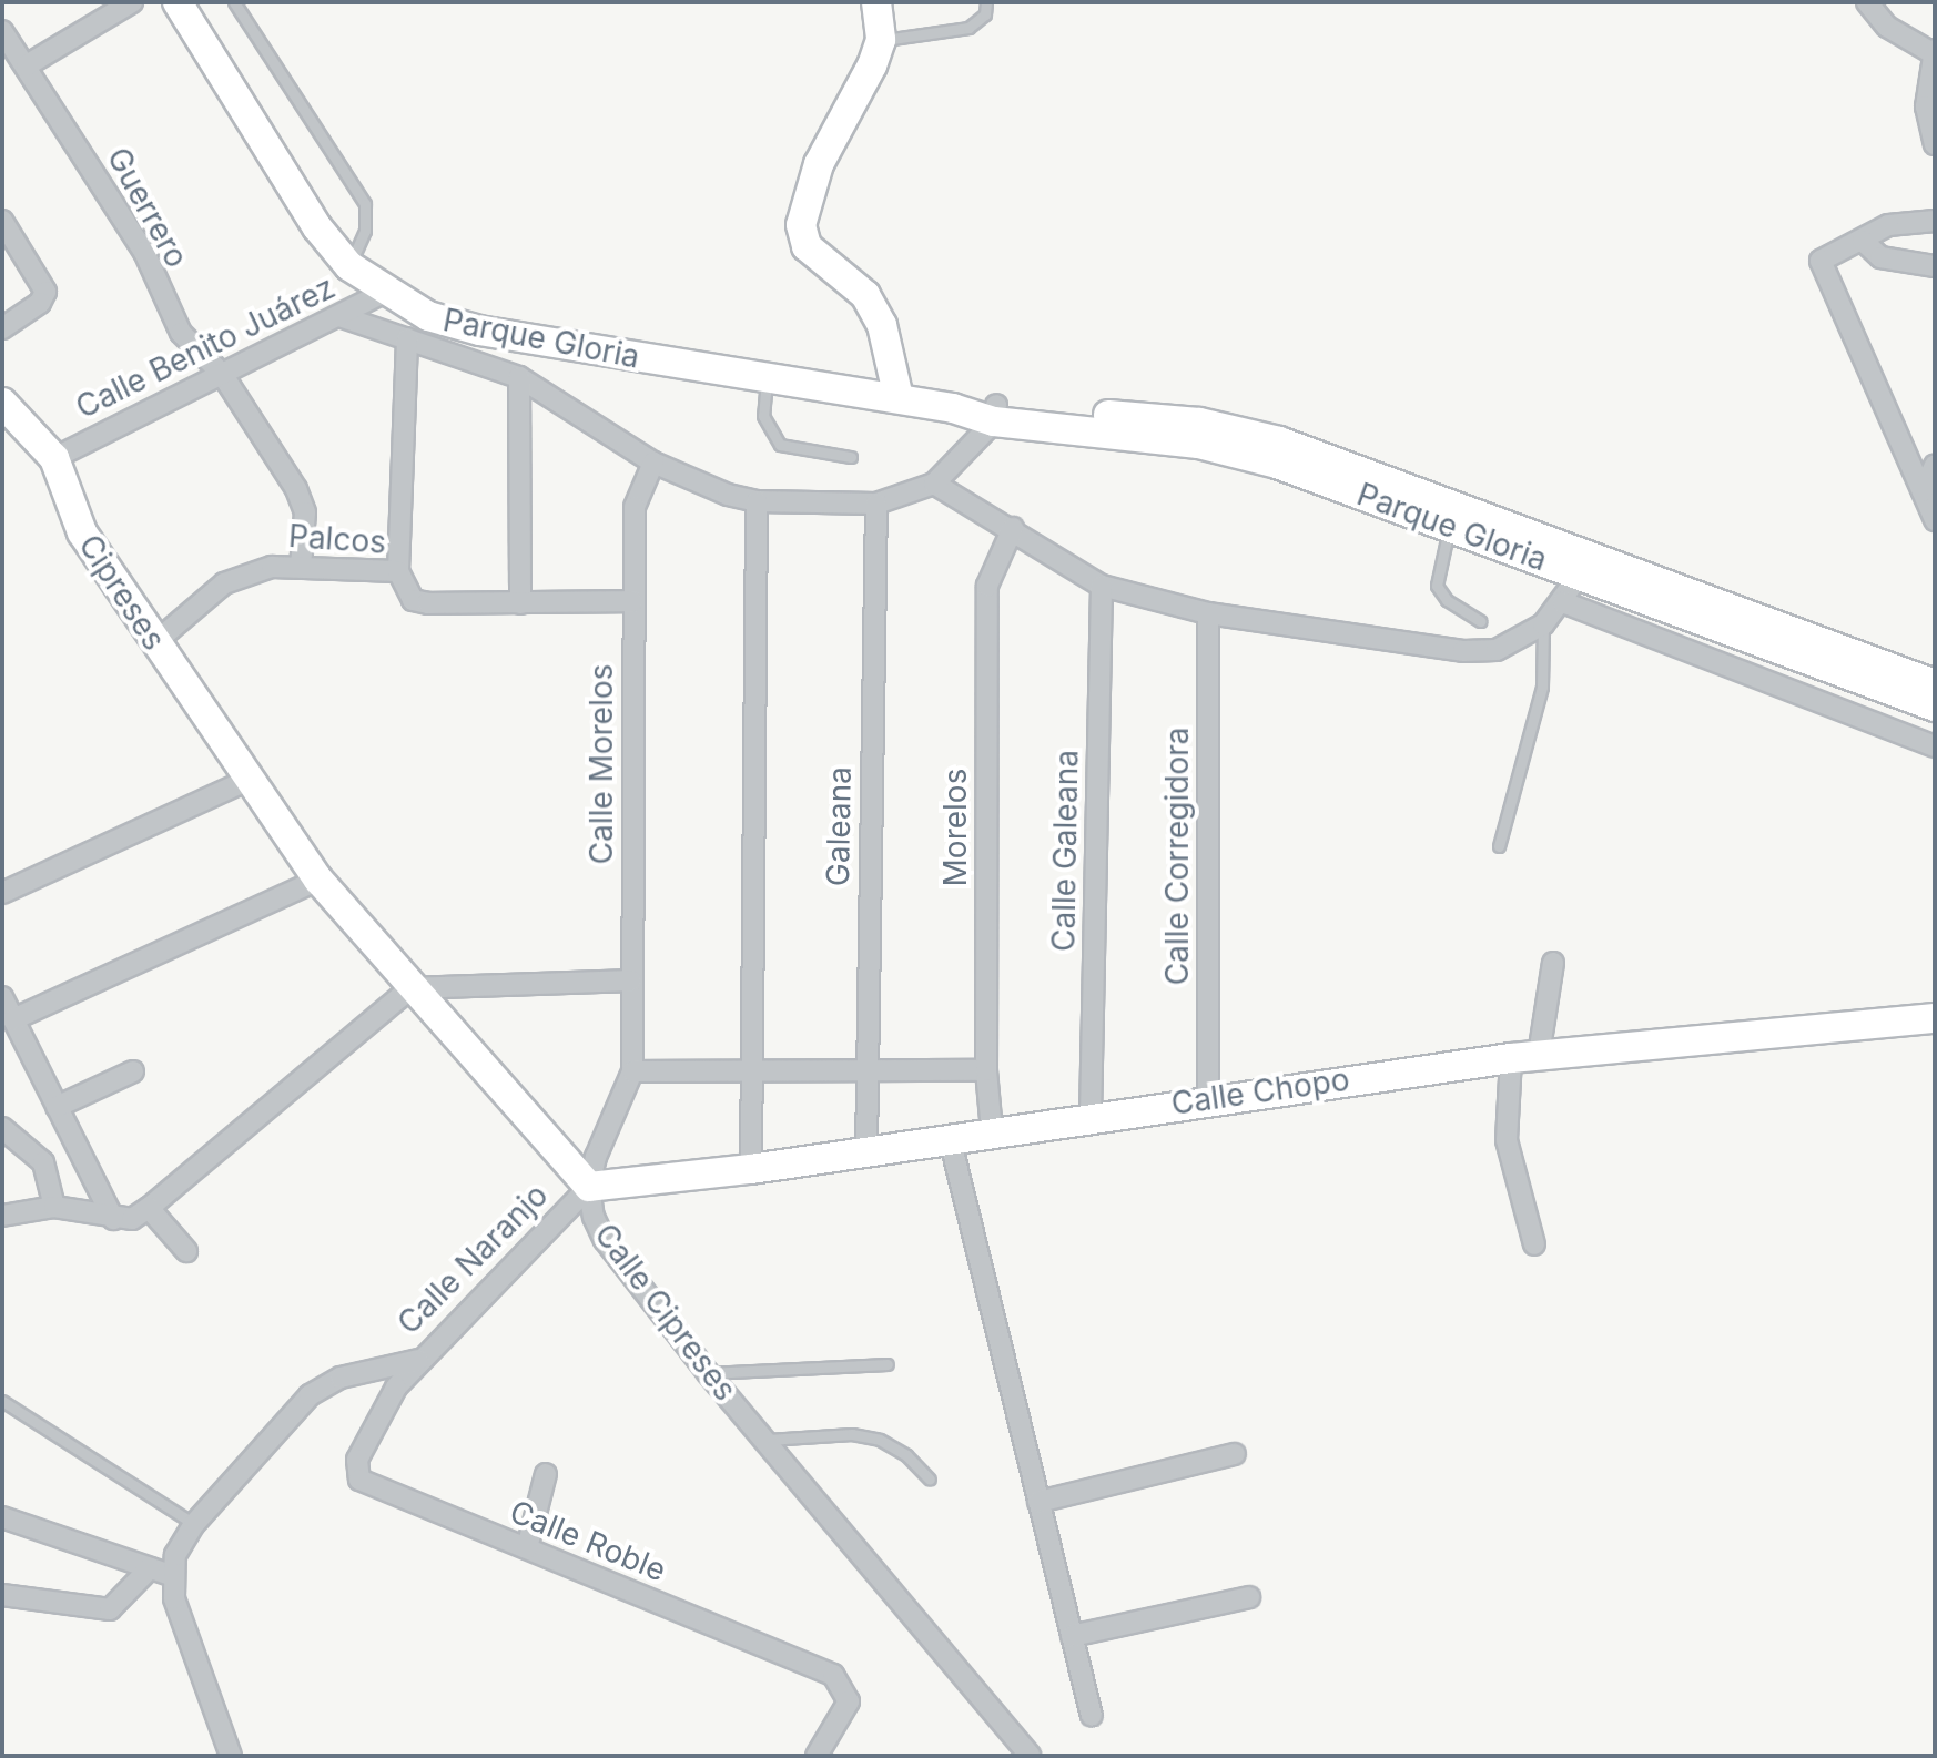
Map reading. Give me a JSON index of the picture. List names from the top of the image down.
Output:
{
  "streets": {
    "main road": [
      "Parque Gloria",
      "Cipreses",
      "Calle Chopo",
      "Calle Cipreses"
    ],
    "street": [
      "Guerrero",
      "Calle Benito Juárez",
      "Palcos",
      "Calle Morelos",
      "Galeana",
      "Morelos",
      "Calle Galeana",
      "Calle Corregidora",
      "Calle Naranjo",
      "Calle Roble"
    ]
  },
  "crossings": [
    ["Guerrero", "Calle Benito Juárez"],
    ["Guerrero", "Palcos"],
    ["Parque Gloria", "Calle Benito Juárez"],
    ["Calle Benito Juárez", "Cipreses"],
    ["Palcos", "Cipreses"],
    ["Palcos", "Calle Morelos"],
    ["Cipreses", "Calle Cipreses"],
    ["Calle Morelos", "Calle Chopo"],
    ["Calle Morelos", "Calle Naranjo"],
    ["Calle Morelos", "Calle Cipreses"],
    ["Galeana", "Calle Chopo"],
    ["Morelos", "Calle Chopo"],
    ["Calle Galeana", "Calle Chopo"],
    ["Calle Corregidora", "Calle Chopo"],
    ["Calle Chopo", "Calle Naranjo"],
    ["Calle Chopo", "Calle Cipreses"],
    ["Calle Naranjo", "Calle Cipreses"],
    ["Calle Naranjo", "Calle Roble"]
  ]
}
